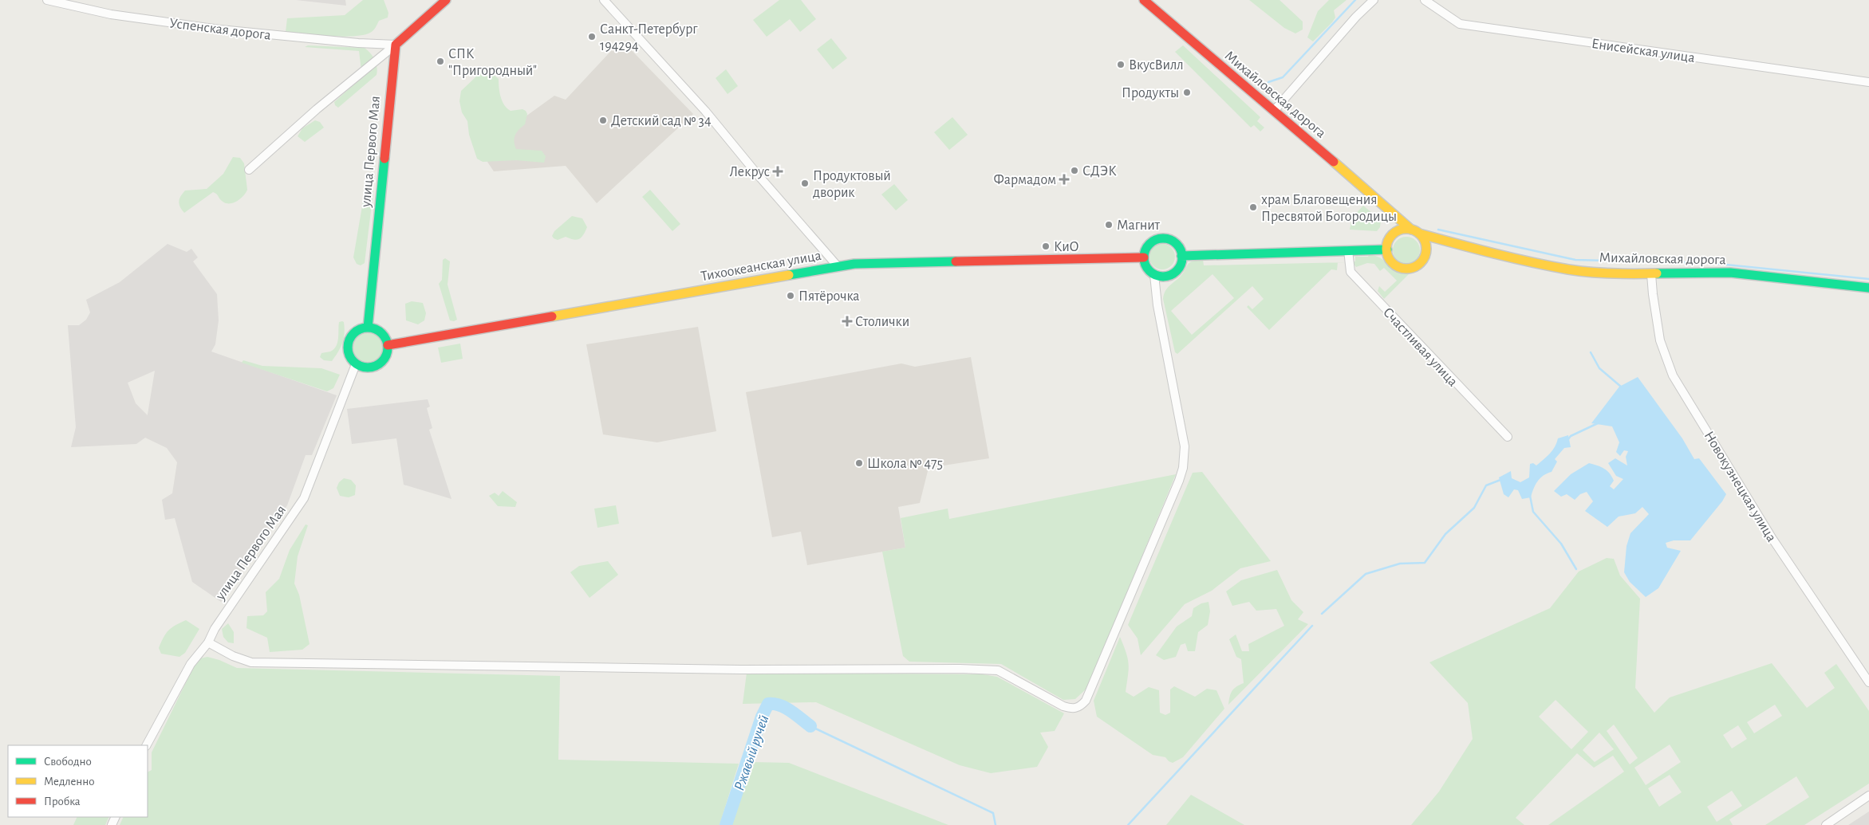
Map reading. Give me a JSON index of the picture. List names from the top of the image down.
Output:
{
  "streets": {
    "street": [
      "Успенская дорога",
      "Енисейская улица",
      "Михайловская дорога",
      "улица Первого Мая",
      "Тихоокеанская улица",
      "Счастливая улица",
      "Новокузнецкая улица"
    ]
  },
  "crossings": [
    ["Успенская дорога", "улица Первого Мая"],
    ["Михайловская дорога", "Новокузнецкая улица"],
    ["улица Первого Мая", "Тихоокеанская улица"]
  ],
  "water": ["Ржавый ручей"],
  "places": {
    "other": [
      "Санкт-Петербург 194294",
      "СПК \"Пригородный\"",
      "ВкусВилл",
      "Продукты",
      "Детский сад № 34",
      "СДЭК",
      "Продуктовый дворик",
      "храм Благовещения Пресвятой Богородицы",
      "Магнит",
      "КиО",
      "Пятёрочка",
      "Школа № 475"
    ],
    "health": ["Лекрус", "Фармадом", "Столички"]
  },
  "legend": ["Свободно", "Медленно", "Пробка"]
}
